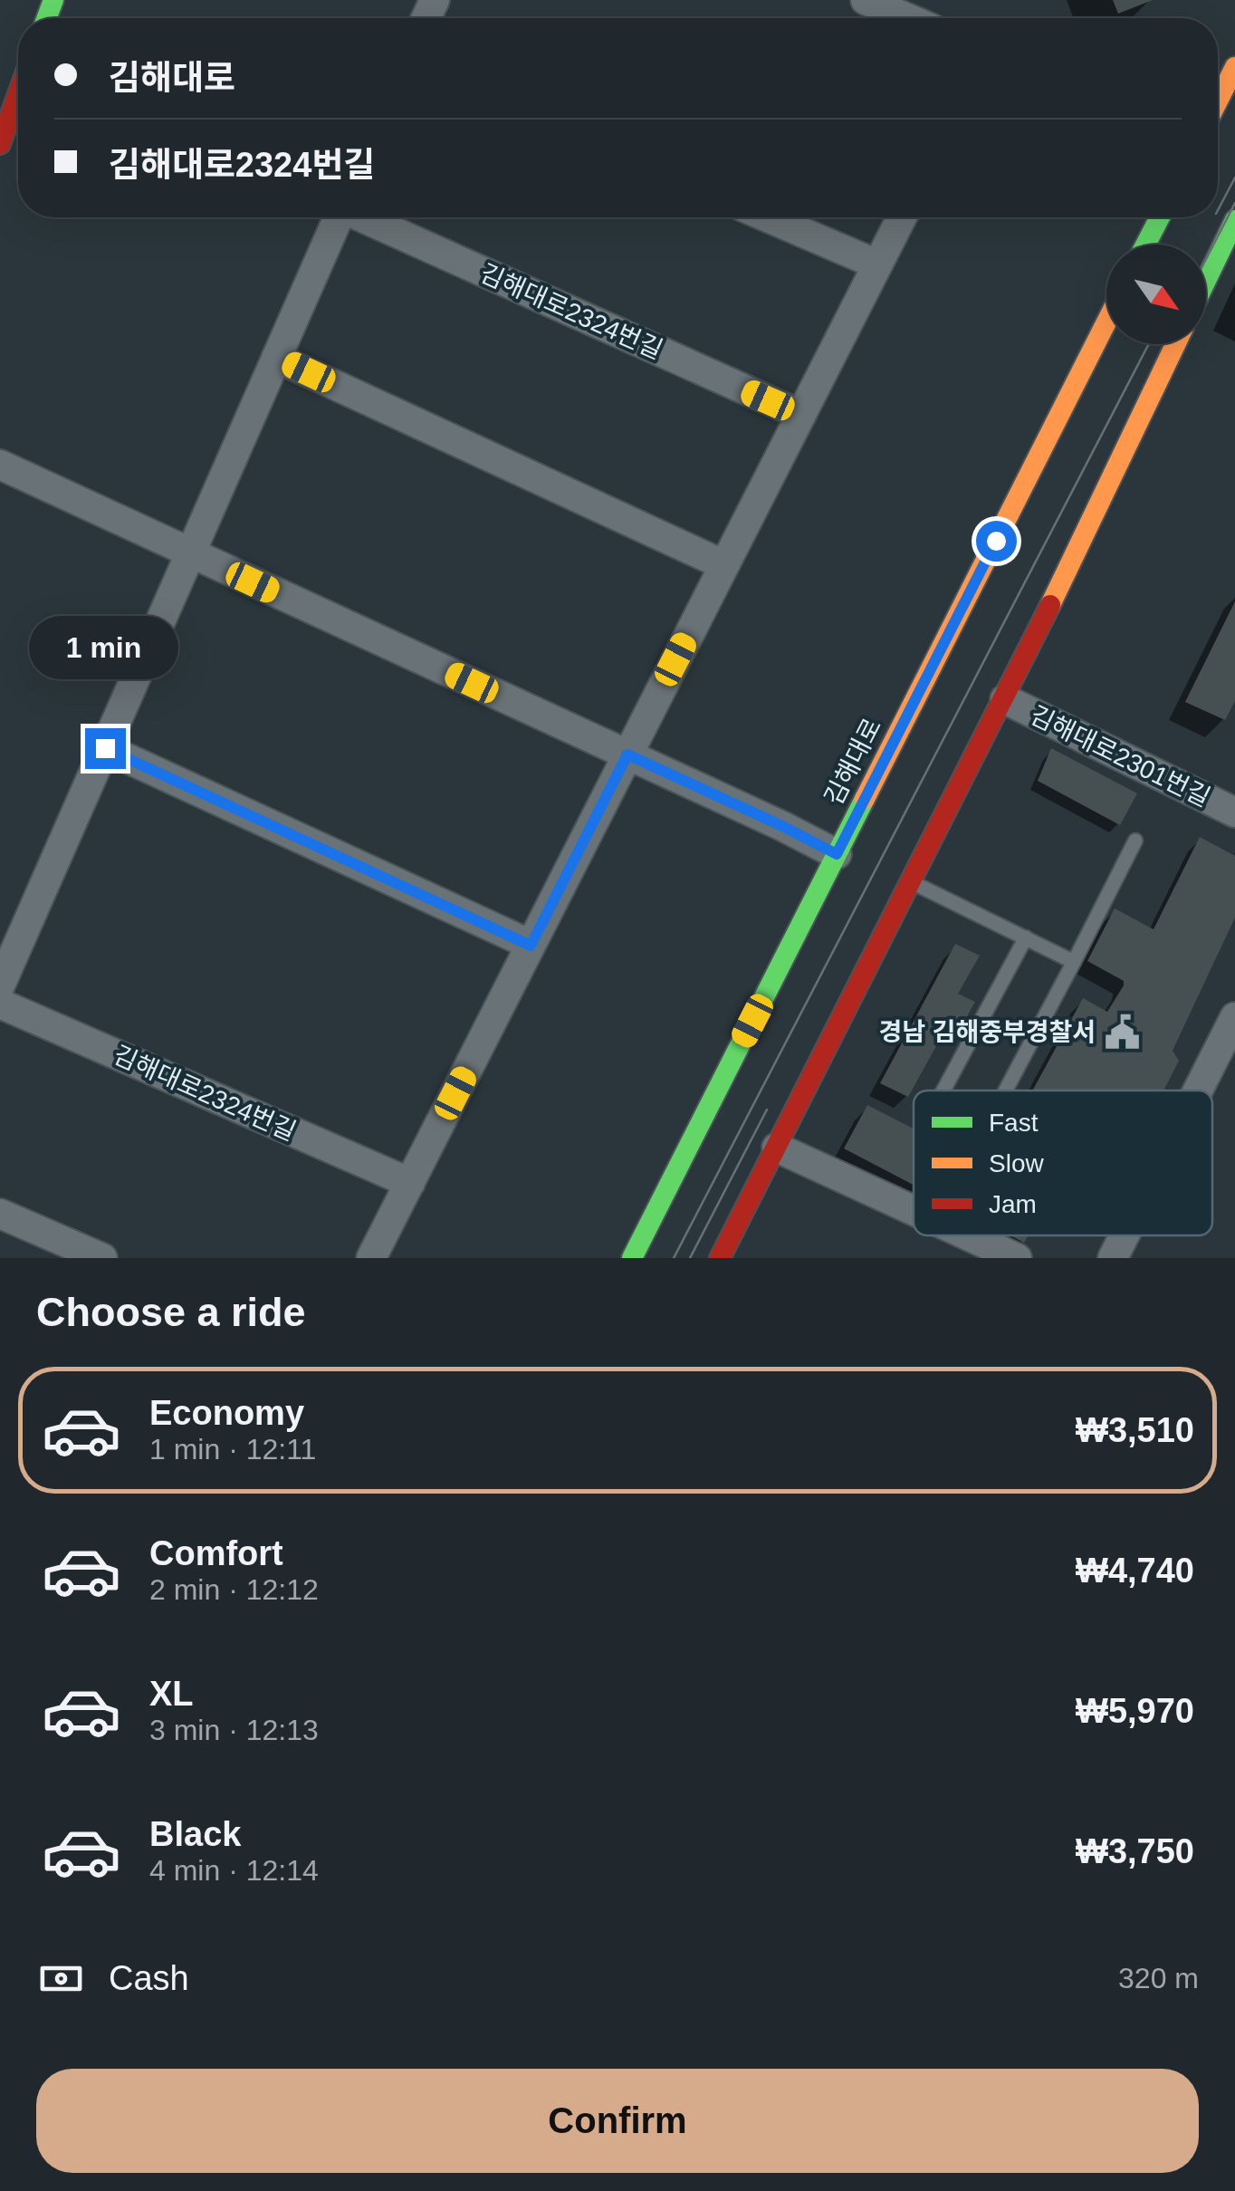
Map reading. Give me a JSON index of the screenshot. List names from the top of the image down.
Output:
{
  "streets": {
    "main road": ["김해대로"],
    "street": ["김해대로2324번길", "김해대로2301번길"]
  },
  "places": {
    "public building": ["경남 김해중부경찰서"]
  },
  "legend": ["Fast", "Slow", "Jam"],
  "north": "bottom right",
  "page": {
    "banner": ["김해대로", "김해대로2324번길"],
    "bubble": "1 min",
    "heading": "Choose a ride",
    "list": [
      {
        "name": "Economy",
        "note": "1 min · 12:11",
        "value": "₩3,510"
      },
      {
        "name": "Comfort",
        "note": "2 min · 12:12",
        "value": "₩4,740"
      },
      {
        "name": "XL",
        "note": "3 min · 12:13",
        "value": "₩5,970"
      },
      {
        "name": "Black",
        "note": "4 min · 12:14",
        "value": "₩3,750"
      }
    ],
    "pay": ["Cash", "320 m"],
    "buttons": "Confirm"
  }
}
